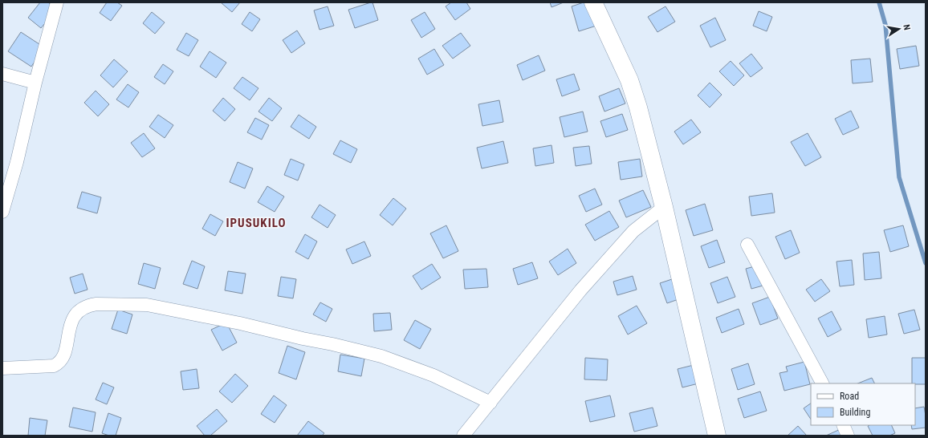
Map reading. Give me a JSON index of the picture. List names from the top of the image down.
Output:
{
  "districts": ["IPUSUKILO"],
  "legend": ["Road", "Building"],
  "north": "right"
}
